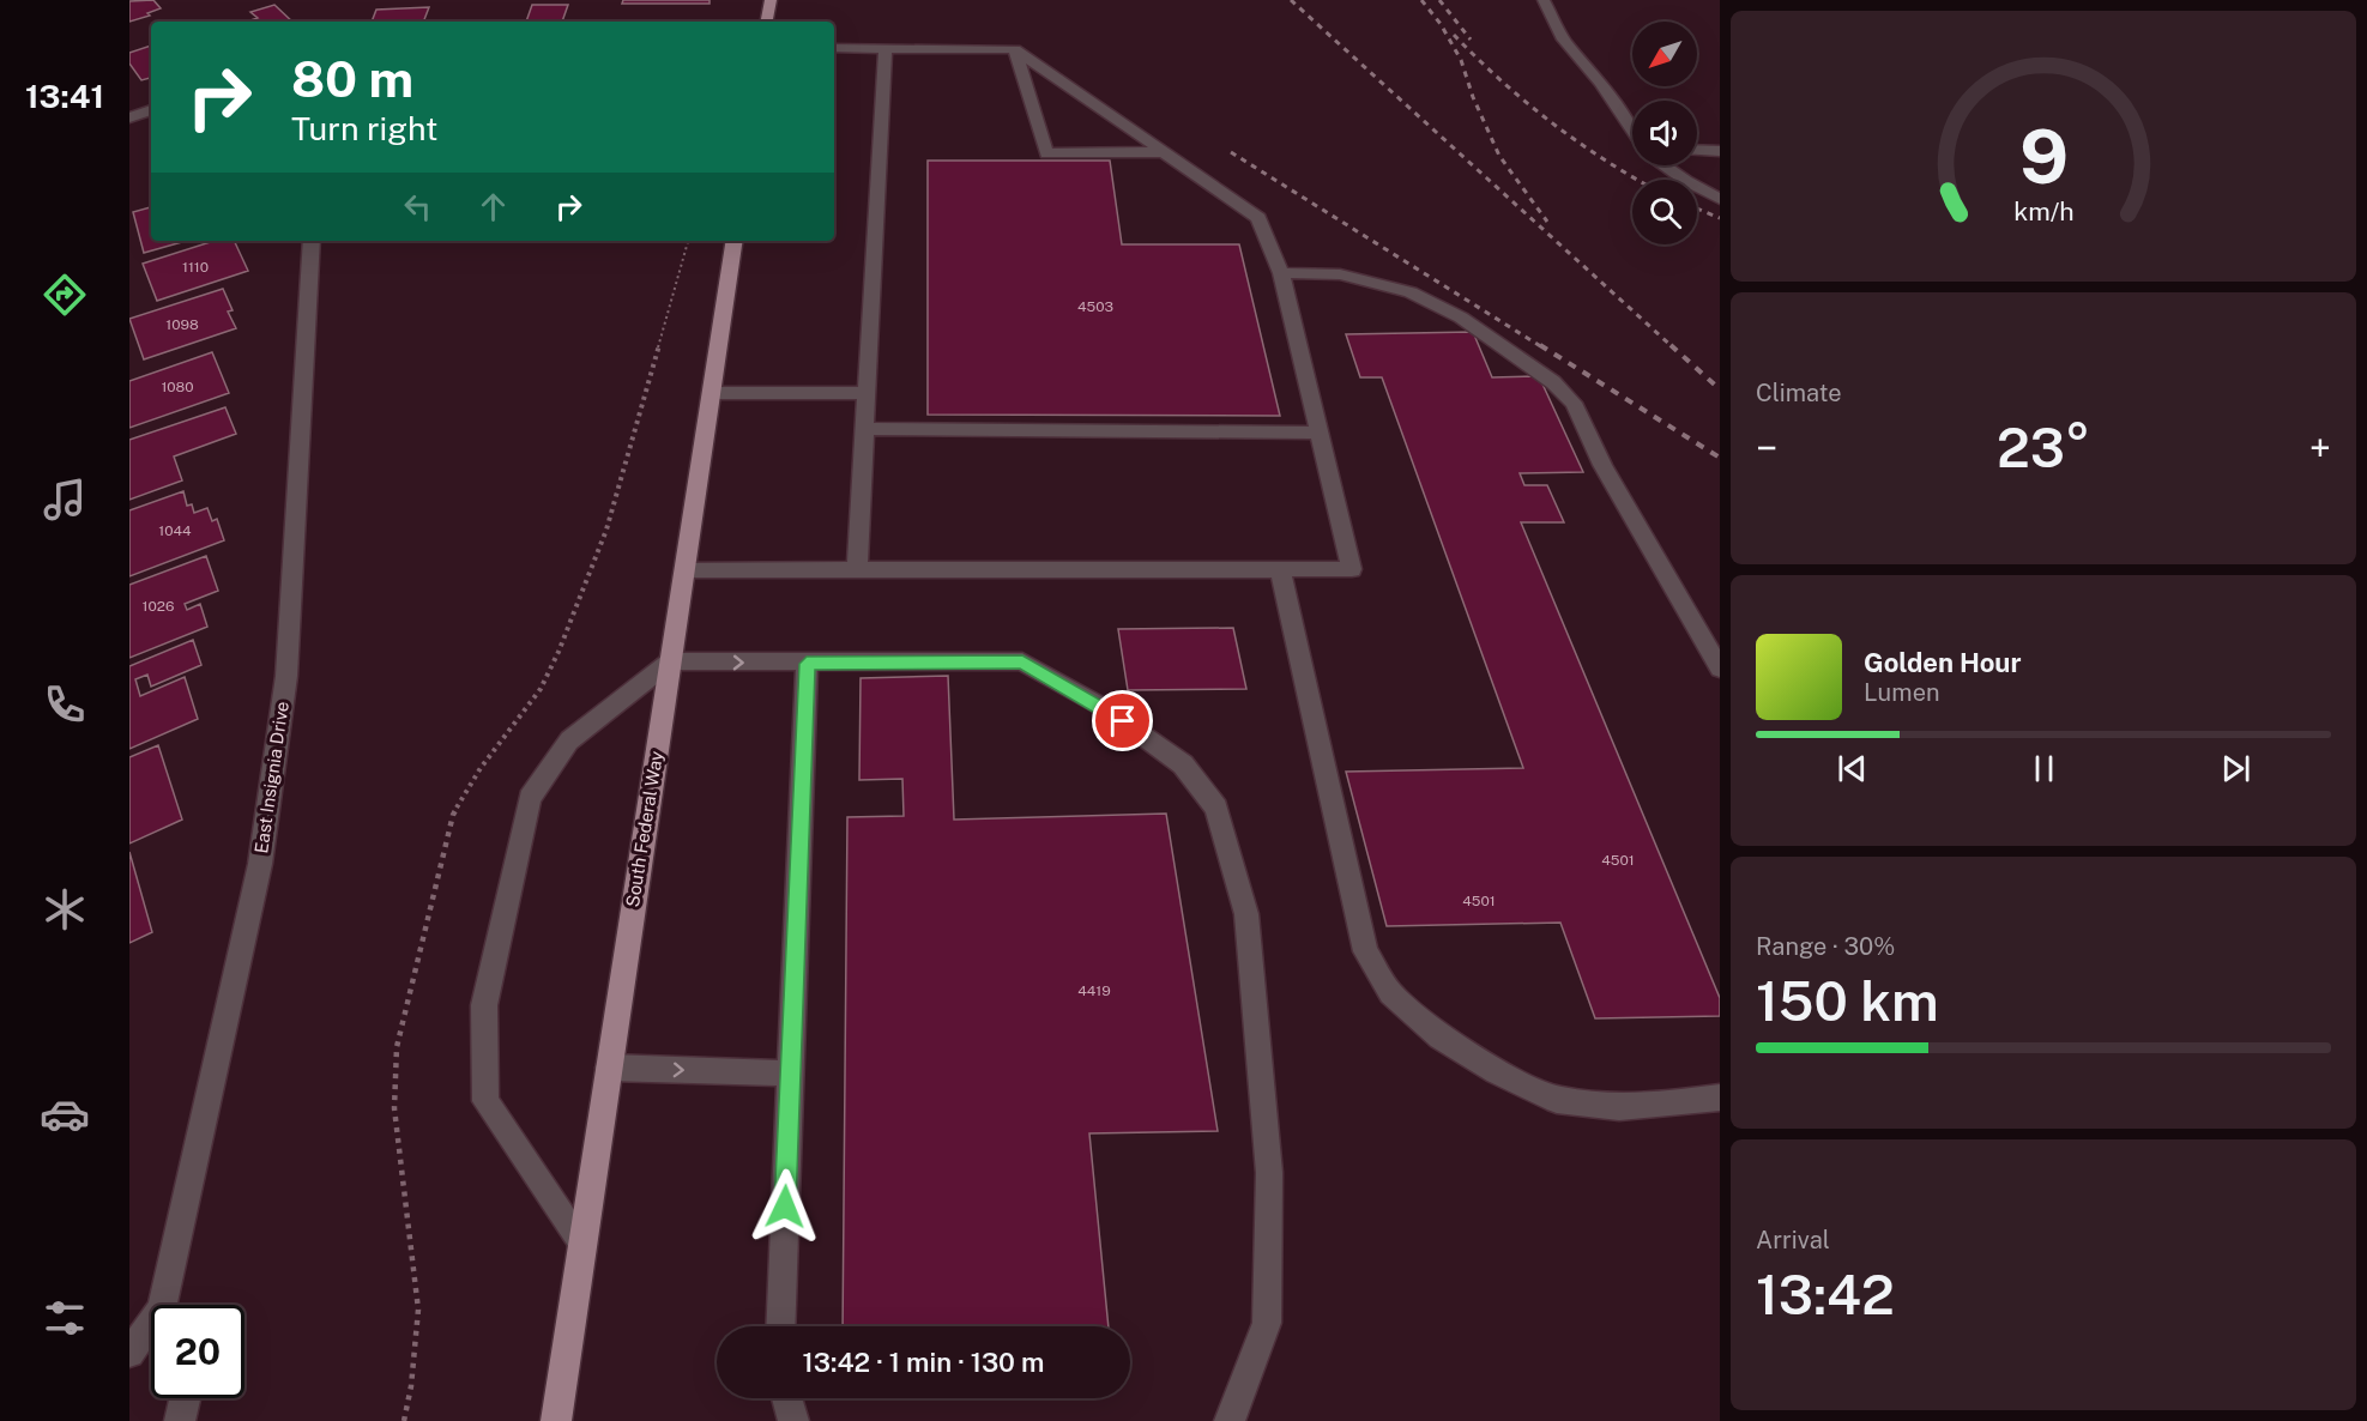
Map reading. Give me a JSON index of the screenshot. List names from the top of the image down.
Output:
{
  "streets": {
    "main road": ["South Federal Way"],
    "street": ["East Insignia Drive"]
  },
  "house_numbers": [
    "1110",
    "4503",
    "1098",
    "1080",
    "1044",
    "1026",
    "4501",
    "4501",
    "4419"
  ],
  "north": "bottom left",
  "page": {
    "tabs": "13:41",
    "turn": ["80 m", "Turn right"],
    "tile": [
      "Climate",
      ["Range · 30%", "150 km"],
      ["Arrival", "13:42"]
    ],
    "heat": ["−", "23°", "+"],
    "song": ["Golden Hour", "Lumen"],
    "limit": "20",
    "trip": "13:42 · 1 min · 130 m",
    "gauge": ["9", "km/h"]
  }
}
